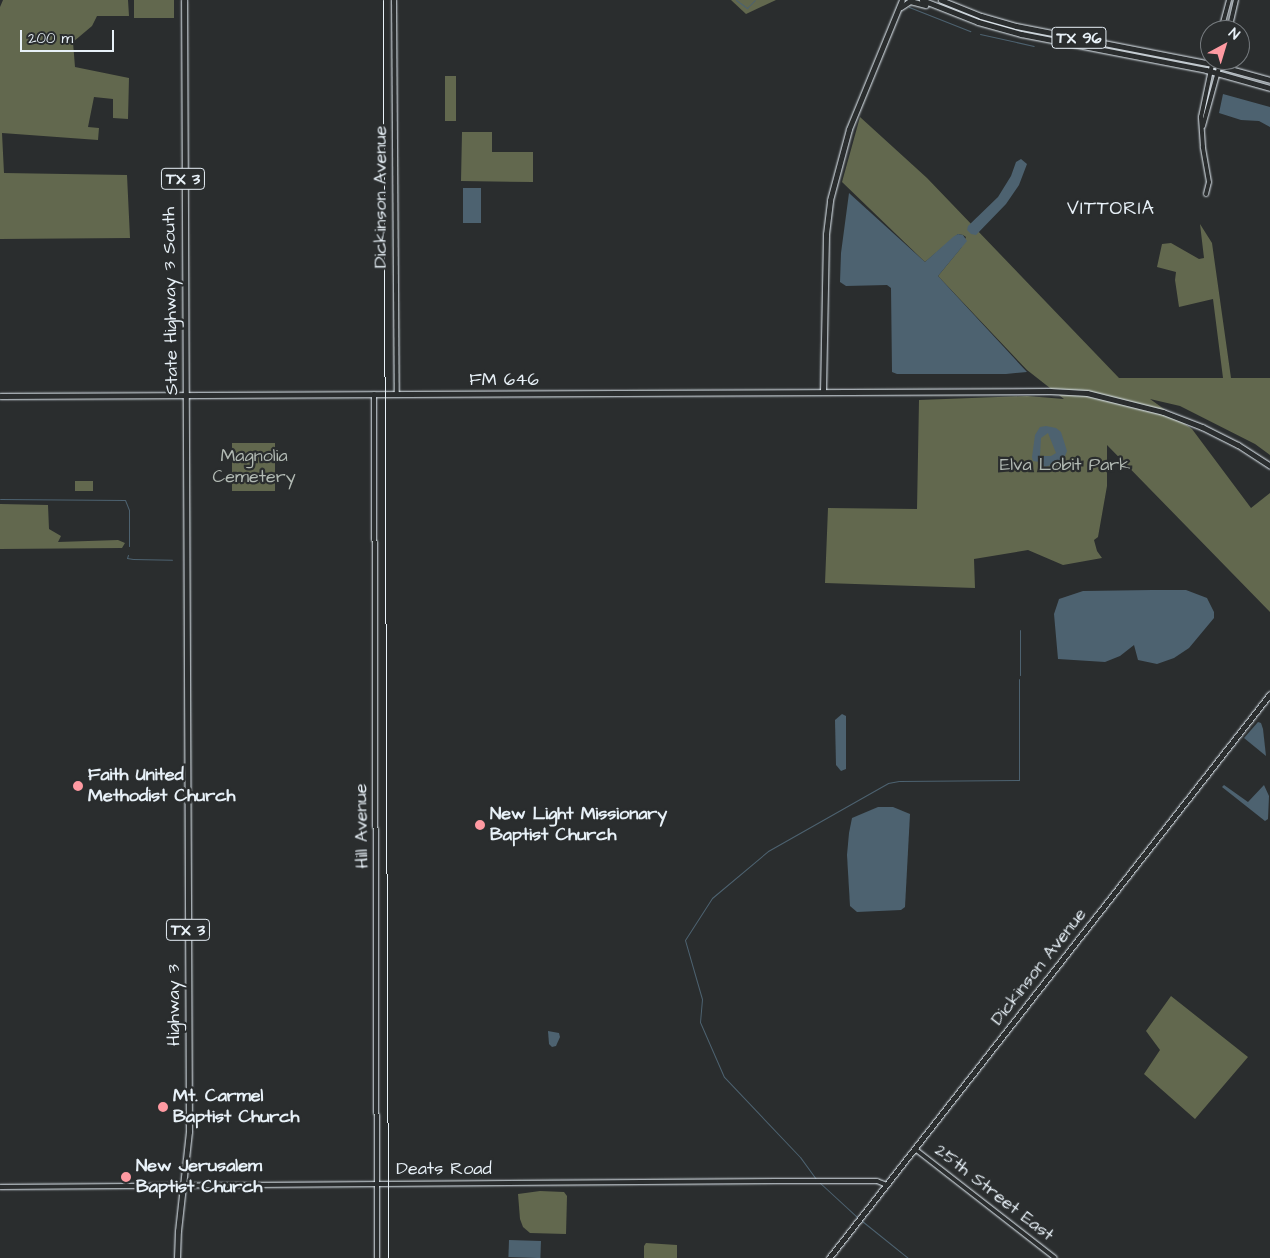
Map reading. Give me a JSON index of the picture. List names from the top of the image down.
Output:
{
  "streets": {
    "main road": [
      "TX 96",
      "TX 3",
      "Dickinson Avenue",
      "State Highway 3 South",
      "FM 646",
      "Highway 3"
    ],
    "street": ["Hill Avenue", "Deats Road", "25th Street East"]
  },
  "crossings": [
    ["Dickinson Avenue", "FM 646"],
    ["Dickinson Avenue", "Deats Road"],
    ["Dickinson Avenue", "25th Street East"],
    ["State Highway 3 South", "FM 646"],
    ["State Highway 3 South", "Highway 3"],
    ["FM 646", "Hill Avenue"],
    ["Hill Avenue", "Deats Road"],
    ["Highway 3", "Deats Road"]
  ],
  "districts": ["VITTORIA"],
  "parks": ["Magnolia Cemetery", "Elva Lobit Park"],
  "places": [
    "Faith United Methodist Church",
    "New Light Missionary Baptist Church",
    "Mt. Carmel Baptist Church",
    "New Jerusalem Baptist Church"
  ],
  "scale_bar": "200 m",
  "north": "top right"
}
